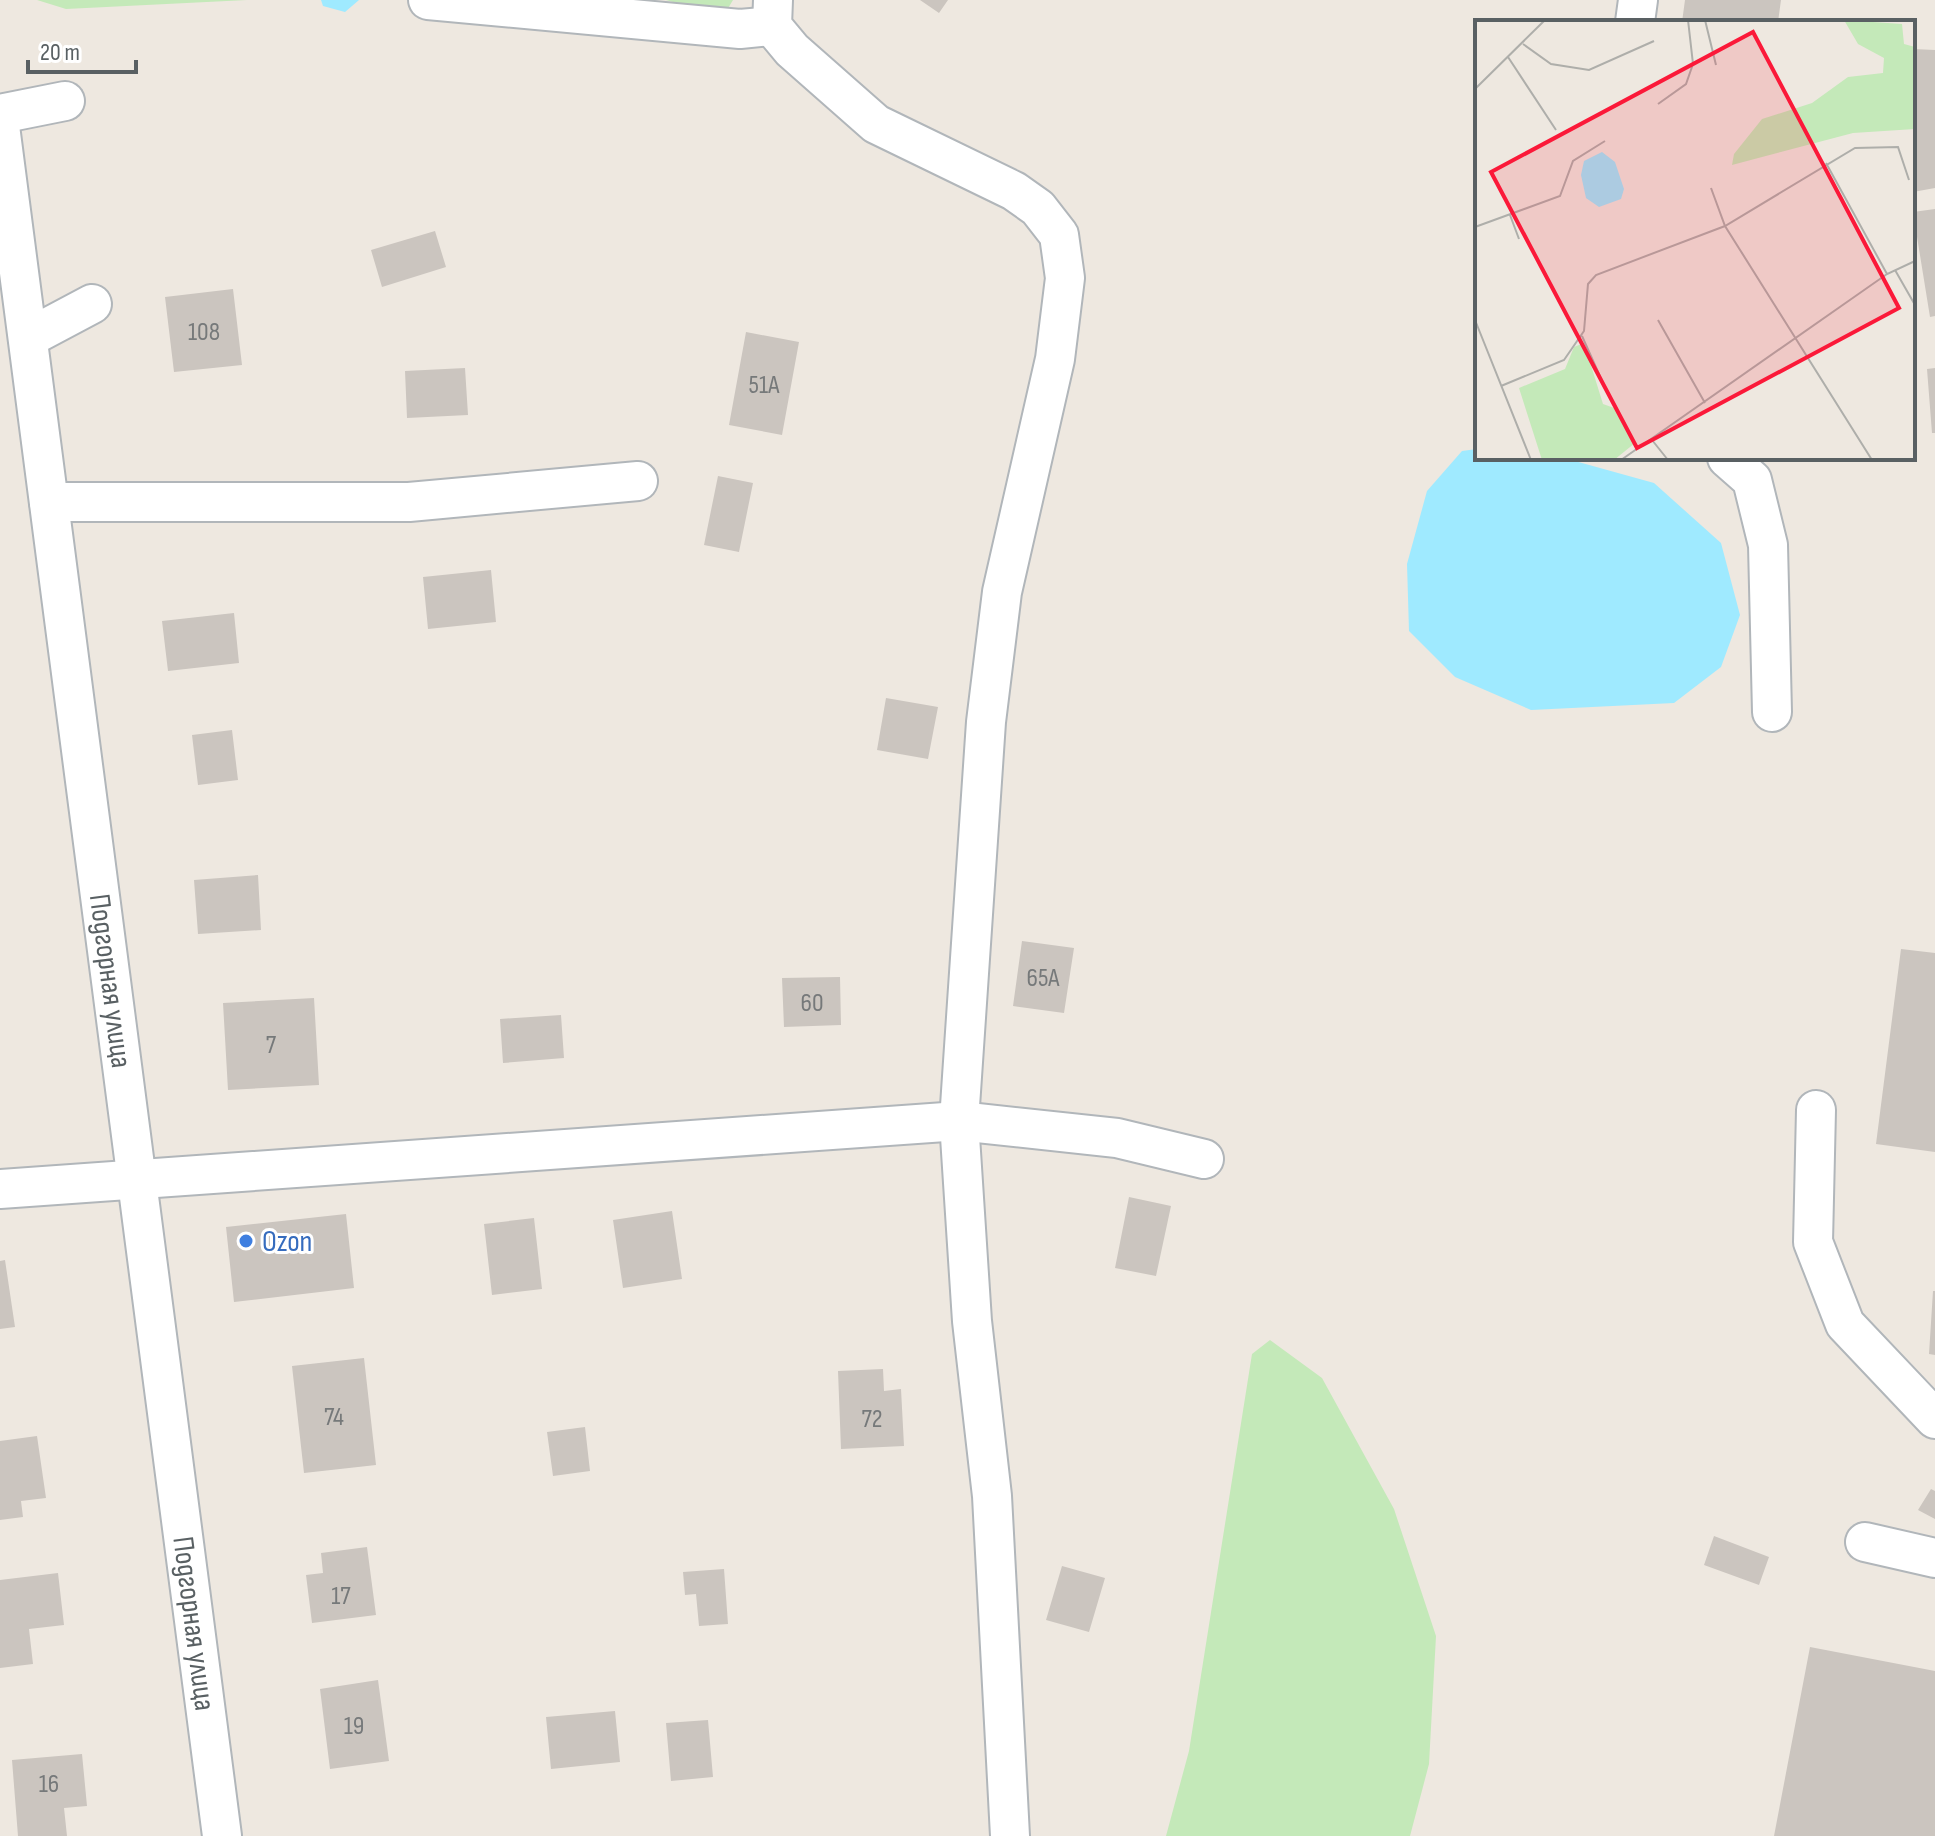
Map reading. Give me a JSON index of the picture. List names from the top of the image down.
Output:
{
  "streets": {
    "street": ["Подгорная улица"]
  },
  "places": ["Ozon"],
  "house_numbers": [
    "108",
    "51А",
    "65А",
    "60",
    "7",
    "74",
    "72",
    "17",
    "19",
    "16"
  ],
  "scale_bar": "20 m"
}
